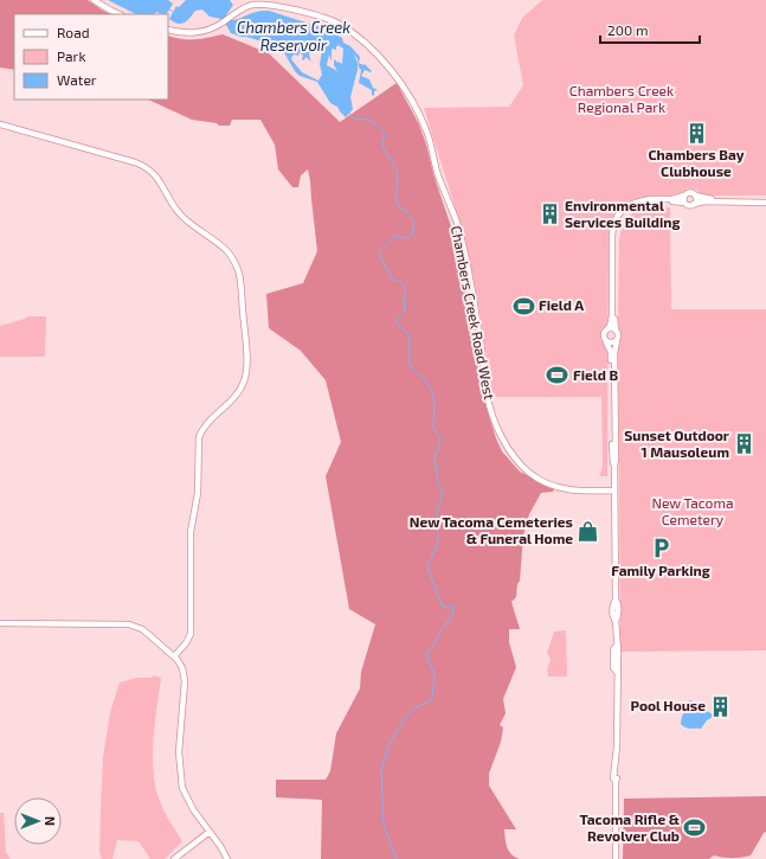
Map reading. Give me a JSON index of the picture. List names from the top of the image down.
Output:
{
  "streets": {
    "street": ["Chambers Creek Road West"]
  },
  "water": ["Chambers Creek Reservoir"],
  "parks": ["Chambers Creek Regional Park", "New Tacoma Cemetery"],
  "places": {
    "building": [
      "Chambers Bay Clubhouse",
      "Environmental Services Building",
      "Sunset Outdoor 1 Mausoleum",
      "Pool House"
    ],
    "sports": ["Field A", "Field B", "Tacoma Rifle & Revolver Club"],
    "shop": ["New Tacoma Cemeteries & Funeral Home"],
    "parking": ["Family Parking"]
  },
  "legend": ["Road", "Park", "Water"],
  "scale_bar": "200 m",
  "north": "right"
}
